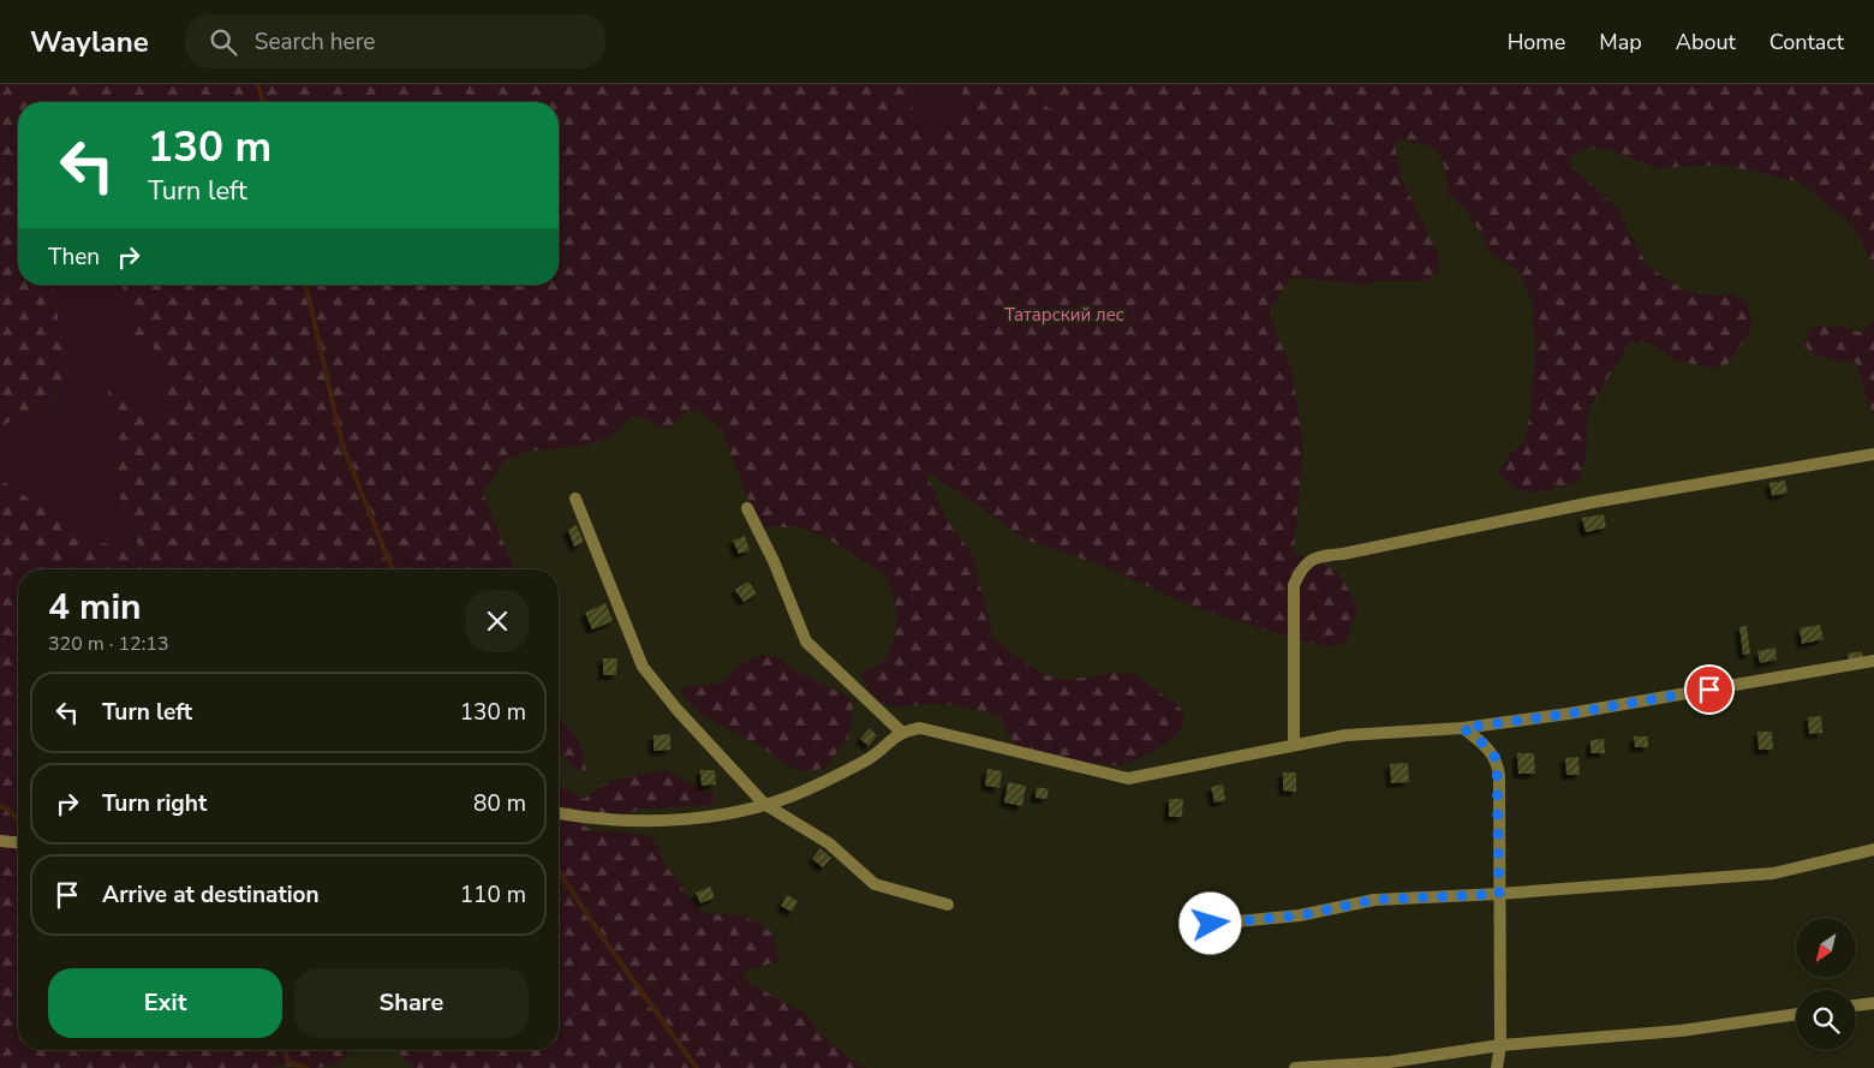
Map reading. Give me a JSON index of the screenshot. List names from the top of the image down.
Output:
{
  "parks": ["Татарский лес"],
  "north": "bottom left",
  "page": {
    "header": "Waylane",
    "search": "Search here",
    "nav": [
      "Home",
      "Map",
      "About",
      "Contact"
    ],
    "turn": ["130 m", "Turn left"],
    "then": "Then",
    "heading": ["4 min", "320 m · 12:13"],
    "list": [
      {
        "name": "Turn left",
        "value": "130 m"
      },
      {
        "name": "Turn right",
        "value": "80 m"
      },
      {
        "name": "Arrive at destination",
        "value": "110 m"
      }
    ],
    "buttons": ["Exit", "Share"]
  }
}
